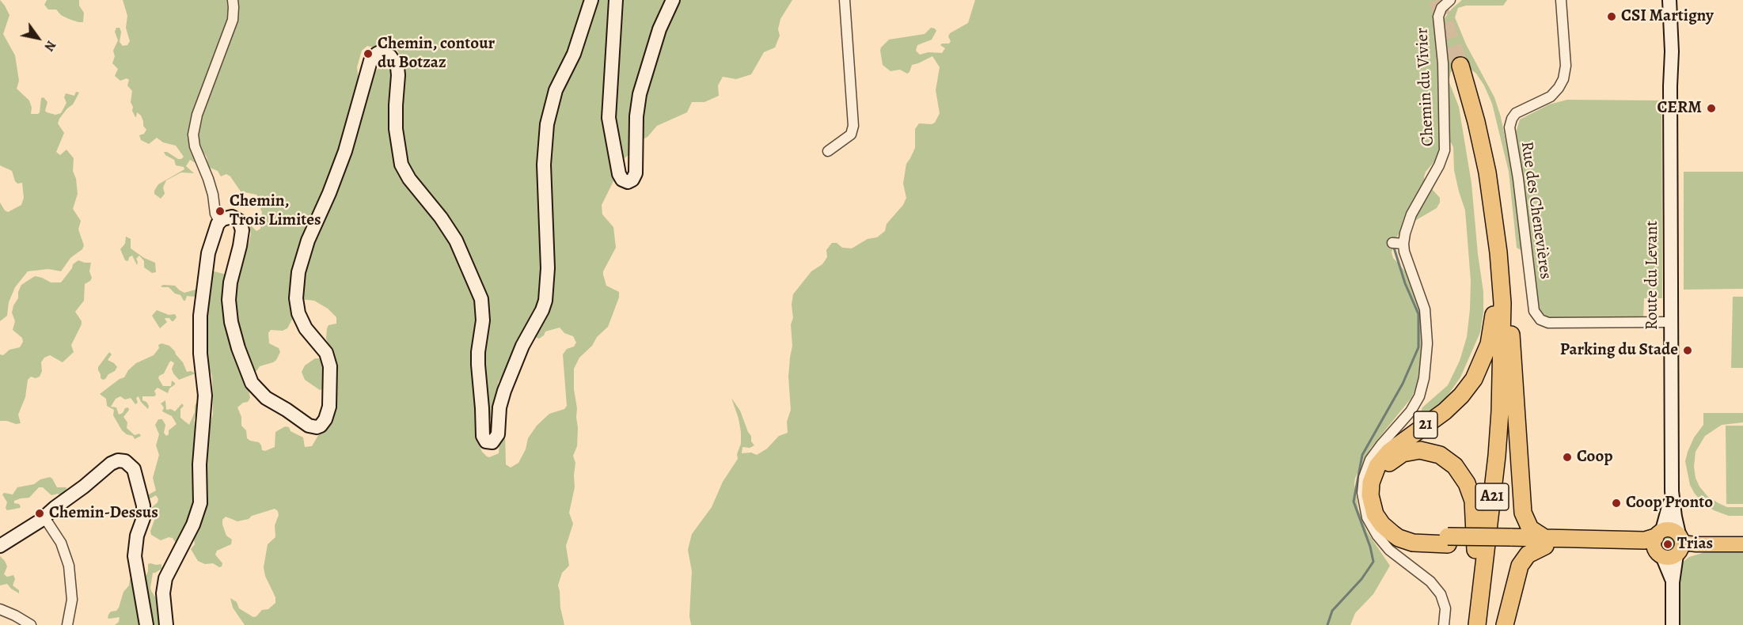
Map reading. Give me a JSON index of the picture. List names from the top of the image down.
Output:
{
  "streets": {
    "highway": ["21", "A21"],
    "street": ["Chemin du Vivier", "Rue des Chenevières", "Route du Levant"]
  },
  "crossings": [
    ["Rue des Chenevières", "Route du Levant"],
    ["21", "A21"]
  ],
  "places": [
    "CSI Martigny",
    "Chemin, contour du Botzaz",
    "CERM",
    "Chemin, Trois Limites",
    "Parking du Stade",
    "Coop",
    "Coop Pronto",
    "Chemin-Dessus",
    "Trias"
  ],
  "north": "bottom right"
}
